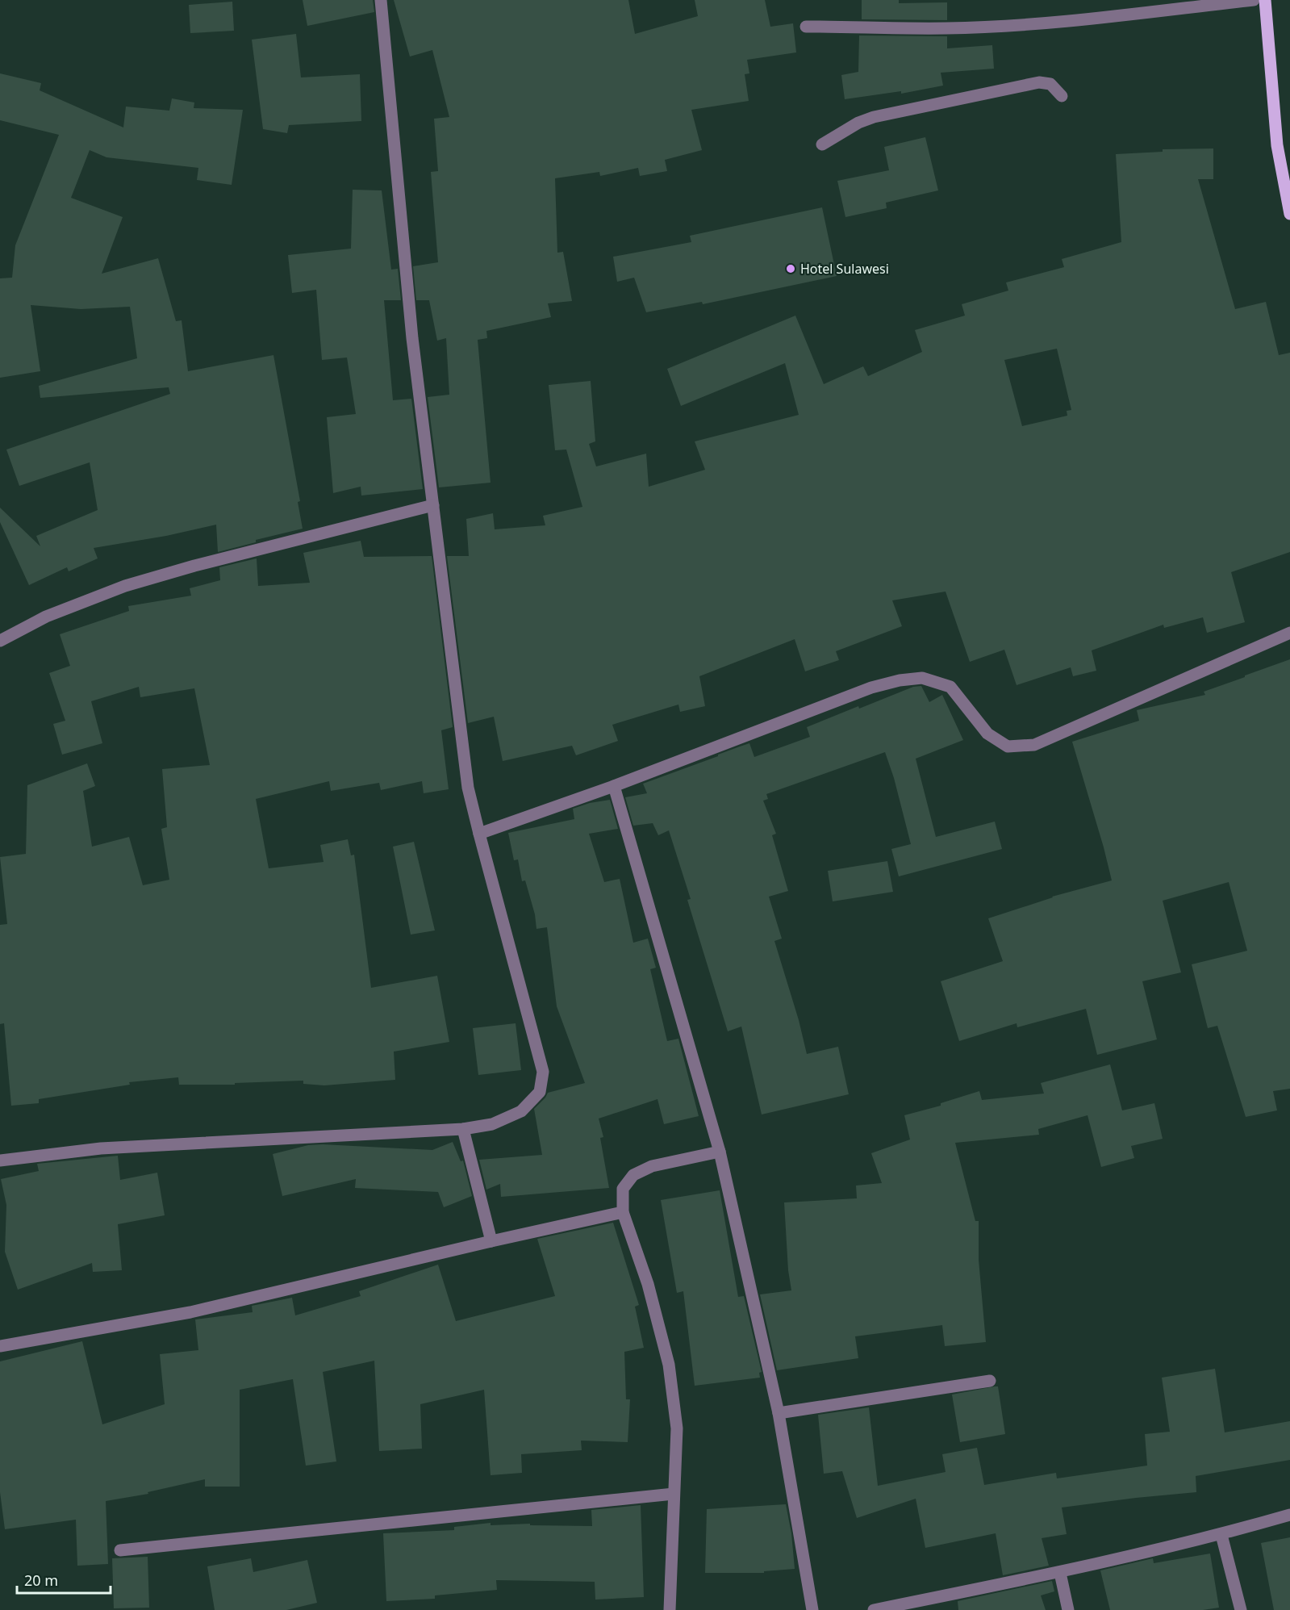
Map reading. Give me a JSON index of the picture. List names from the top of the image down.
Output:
{
  "places": ["Hotel Sulawesi"],
  "scale_bar": "20 m"
}
